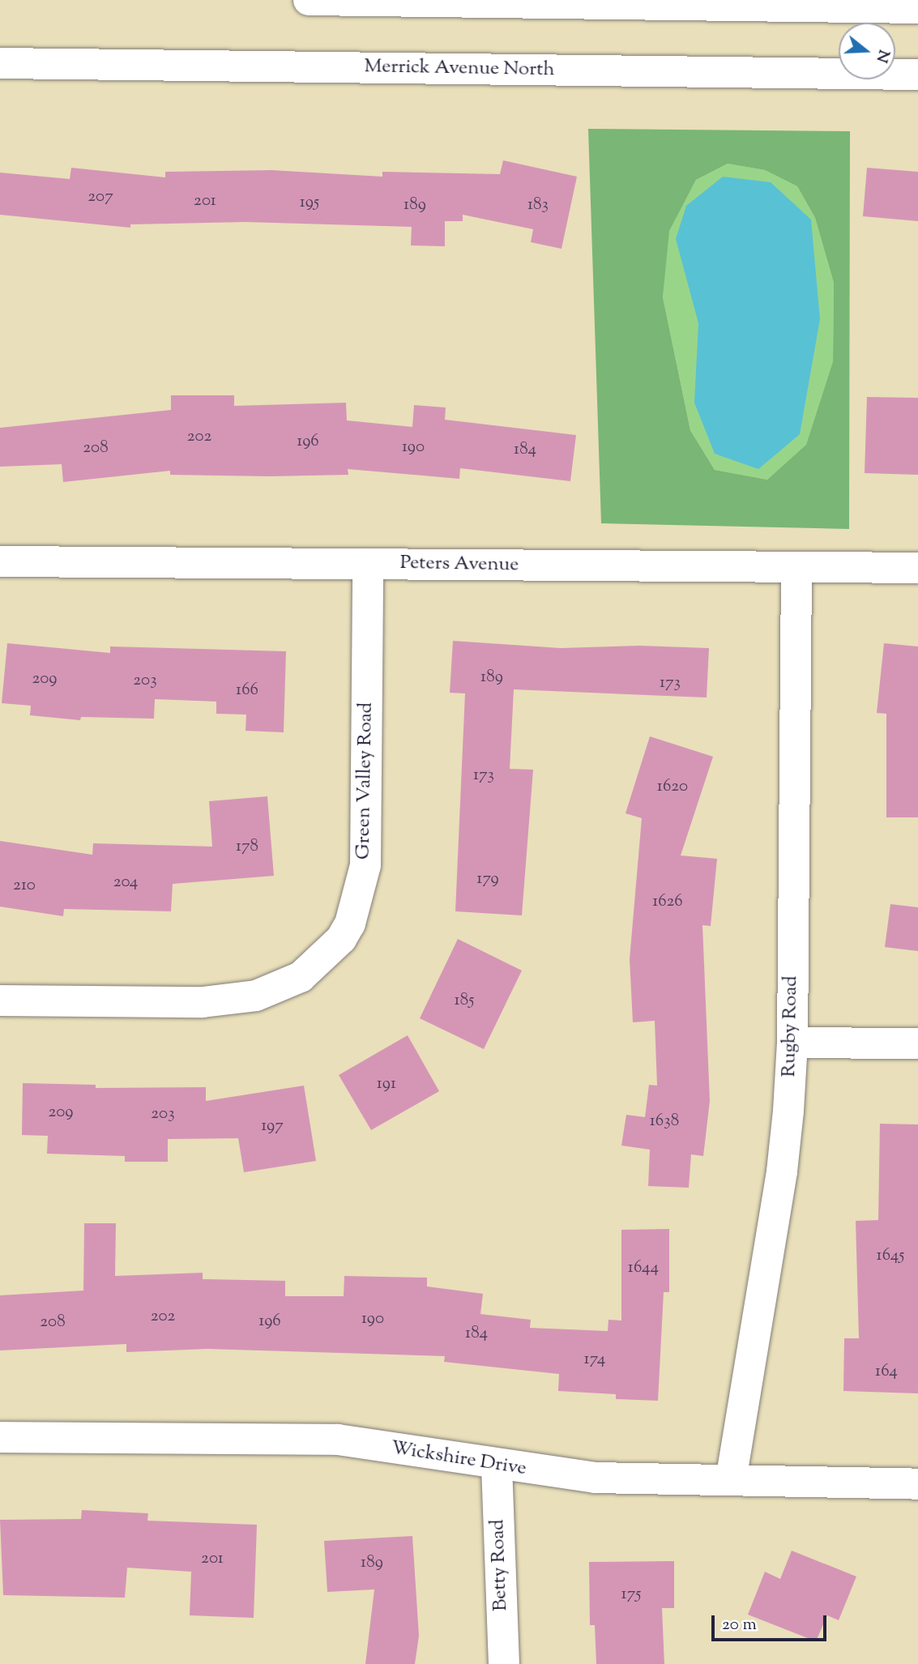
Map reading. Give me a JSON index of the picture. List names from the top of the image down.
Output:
{
  "streets": {
    "street": [
      "Merrick Avenue North",
      "Peters Avenue",
      "Green Valley Road",
      "Rugby Road",
      "Wickshire Drive",
      "Betty Road"
    ]
  },
  "crossings": [
    ["Peters Avenue", "Green Valley Road"],
    ["Peters Avenue", "Rugby Road"],
    ["Rugby Road", "Wickshire Drive"],
    ["Wickshire Drive", "Betty Road"]
  ],
  "house_numbers": [
    "207",
    "201",
    "195",
    "189",
    "183",
    "202",
    "196",
    "190",
    "208",
    "184",
    "189",
    "209",
    "203",
    "173",
    "166",
    "173",
    "1620",
    "178",
    "179",
    "204",
    "210",
    "1626",
    "185",
    "191",
    "209",
    "203",
    "1638",
    "197",
    "1645",
    "1644",
    "202",
    "190",
    "196",
    "208",
    "184",
    "174",
    "164",
    "201",
    "189",
    "175"
  ],
  "scale_bar": "20 m",
  "north": "right"
}
